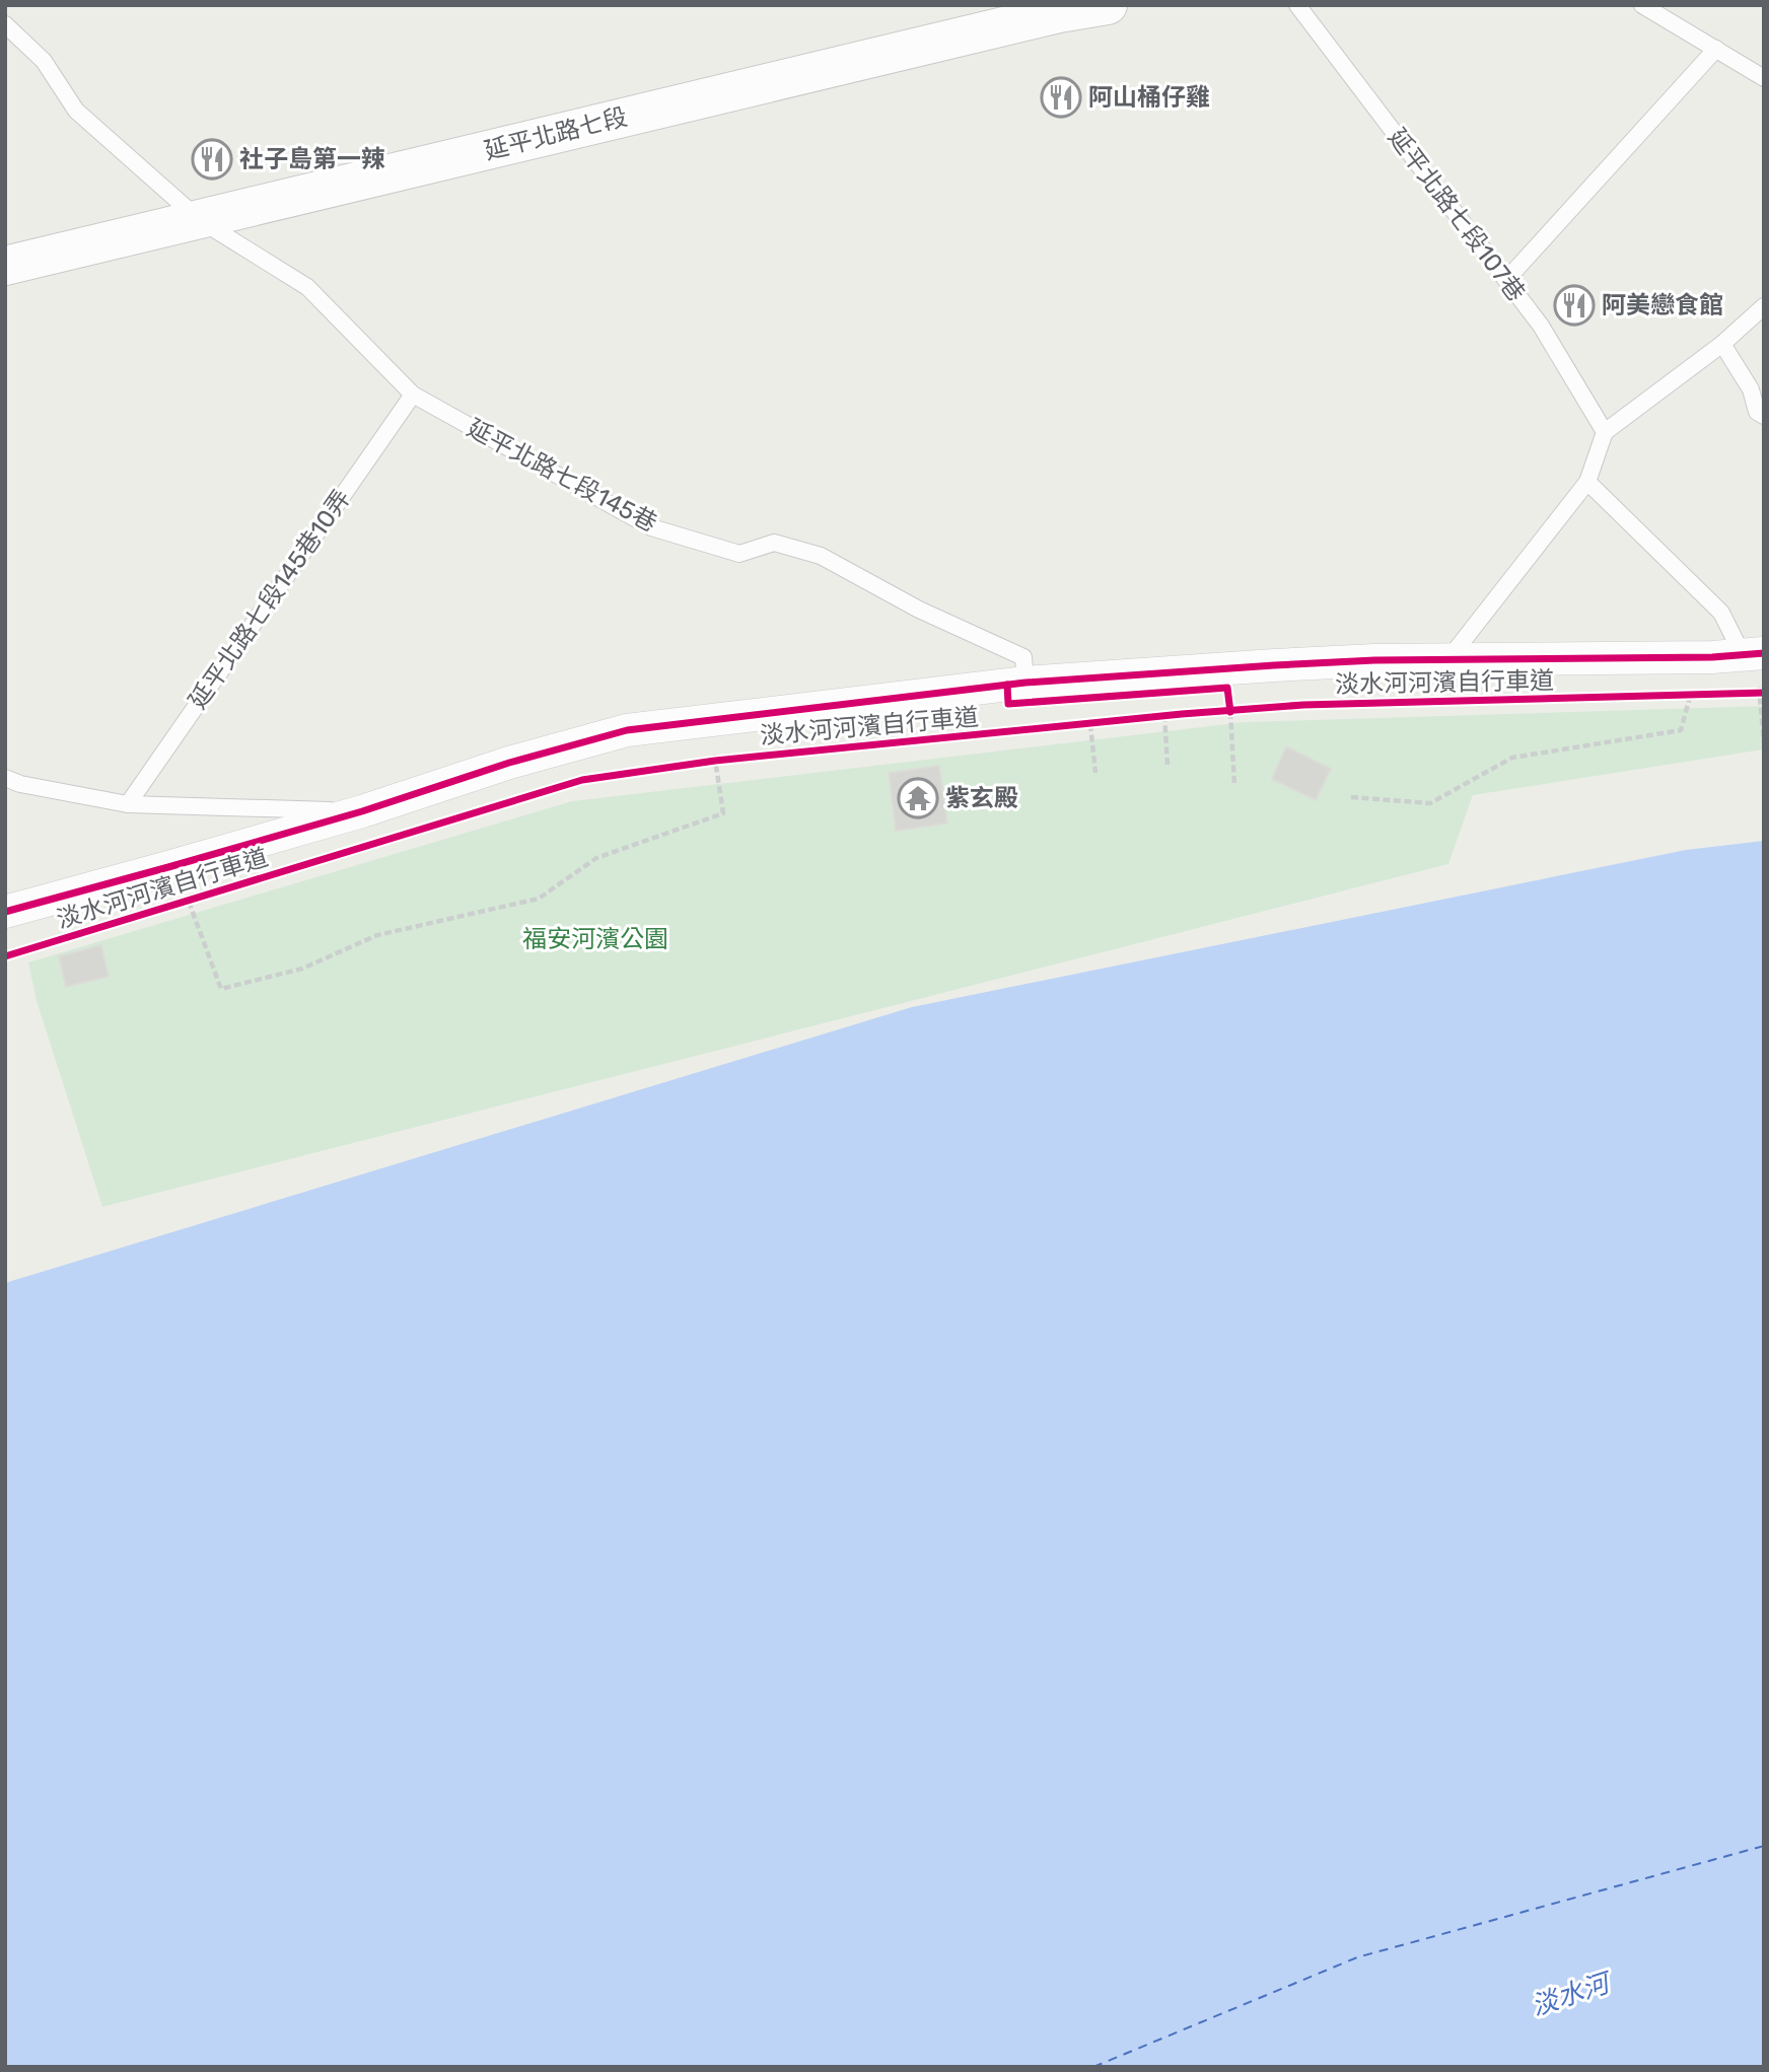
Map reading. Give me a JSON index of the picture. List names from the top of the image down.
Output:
{
  "streets": {
    "street": ["延平北路七段"],
    "lane": ["延平北路七段107巷", "延平北路七段145巷", "延平北路七段145巷10弄"],
    "cycle path": ["淡水河河濱自行車道"]
  },
  "crossings": [
    ["延平北路七段", "延平北路七段145巷"],
    ["延平北路七段145巷", "延平北路七段145巷10弄"]
  ],
  "water": ["淡水河"],
  "parks": ["福安河濱公園"],
  "places": {
    "restaurant": ["阿山桶仔雞", "社子島第一辣", "阿美戀食館"],
    "temple": ["紫玄殿"]
  }
}
